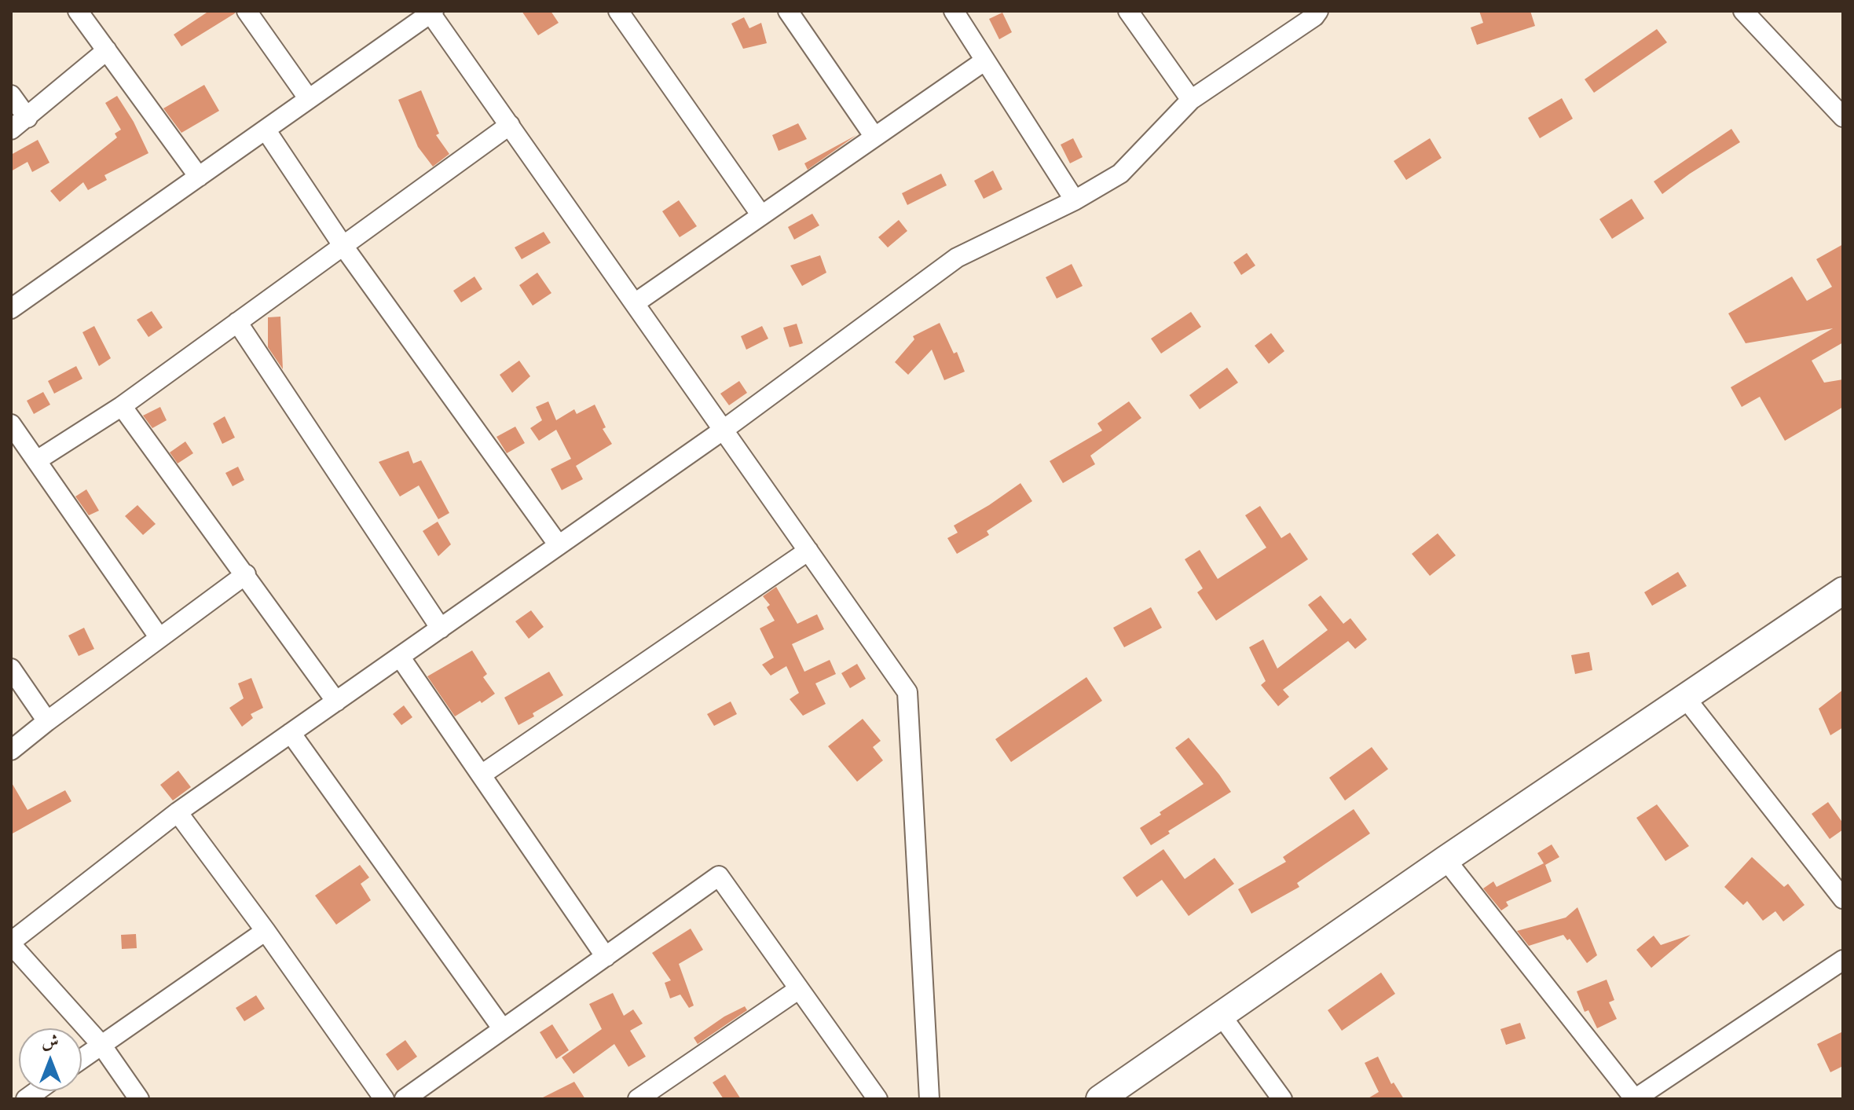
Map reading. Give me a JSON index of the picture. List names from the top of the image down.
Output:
{
  "north": "top"
}
